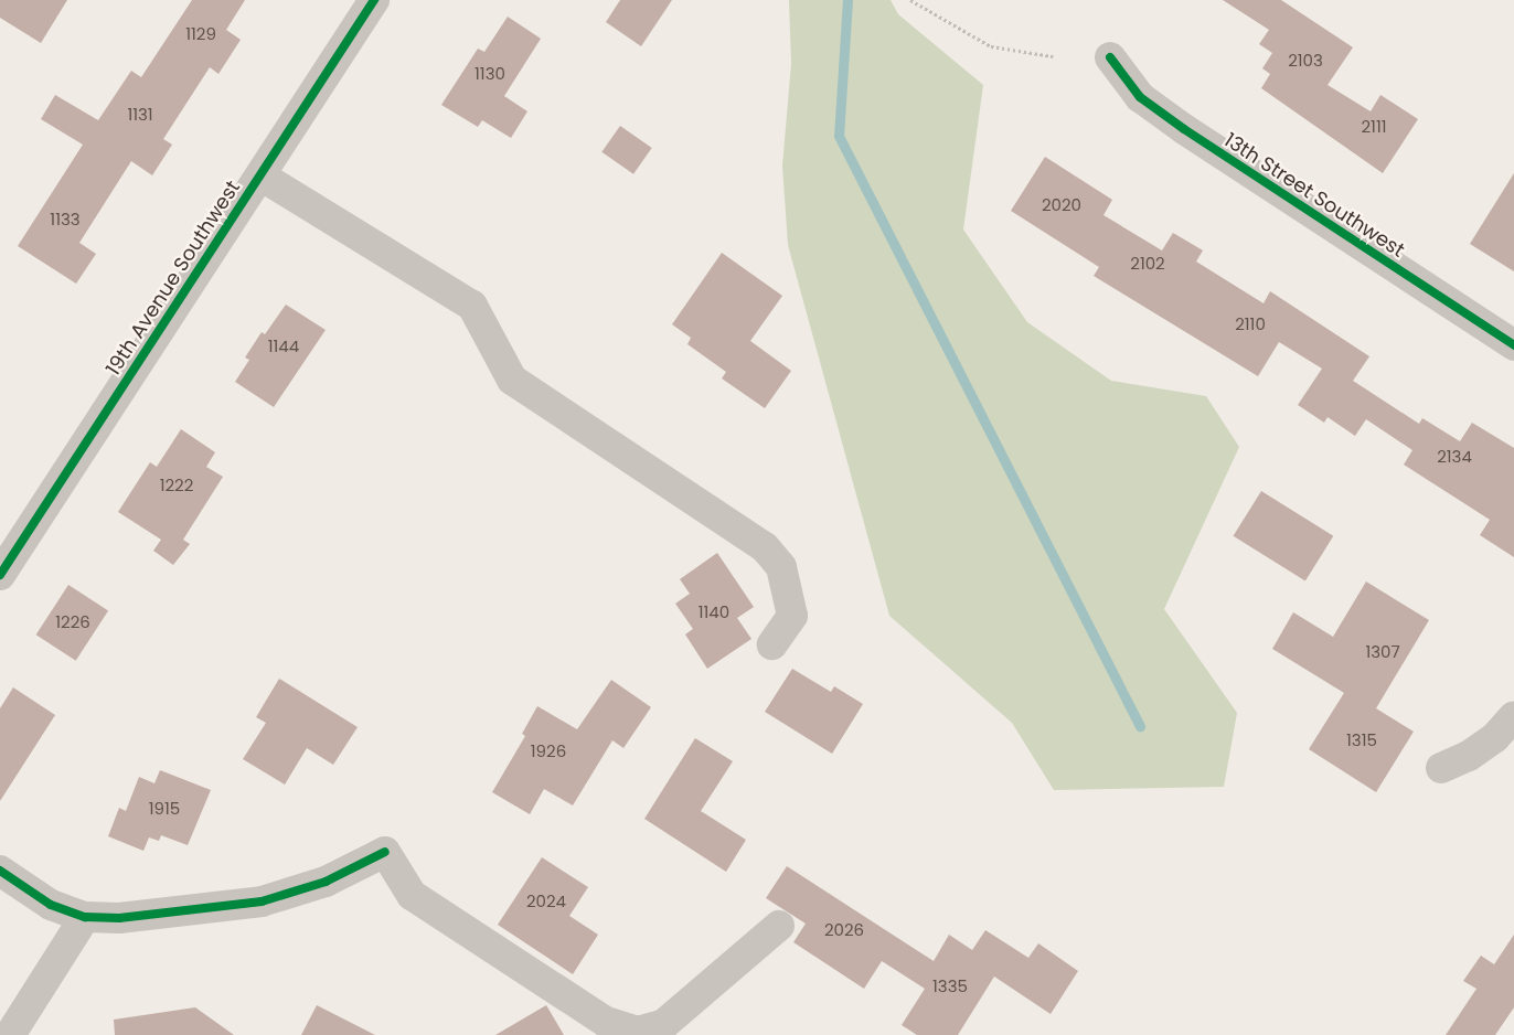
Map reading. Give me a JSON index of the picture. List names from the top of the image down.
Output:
{
  "streets": {
    "street": ["13th Street Southwest", "19th Avenue Southwest"]
  },
  "house_numbers": [
    "1129",
    "2103",
    "1130",
    "1131",
    "2111",
    "2020",
    "1133",
    "2102",
    "2110",
    "1144",
    "2134",
    "1222",
    "1140",
    "1226",
    "1307",
    "1315",
    "1926",
    "1915",
    "2024",
    "2026",
    "1335"
  ]
}
